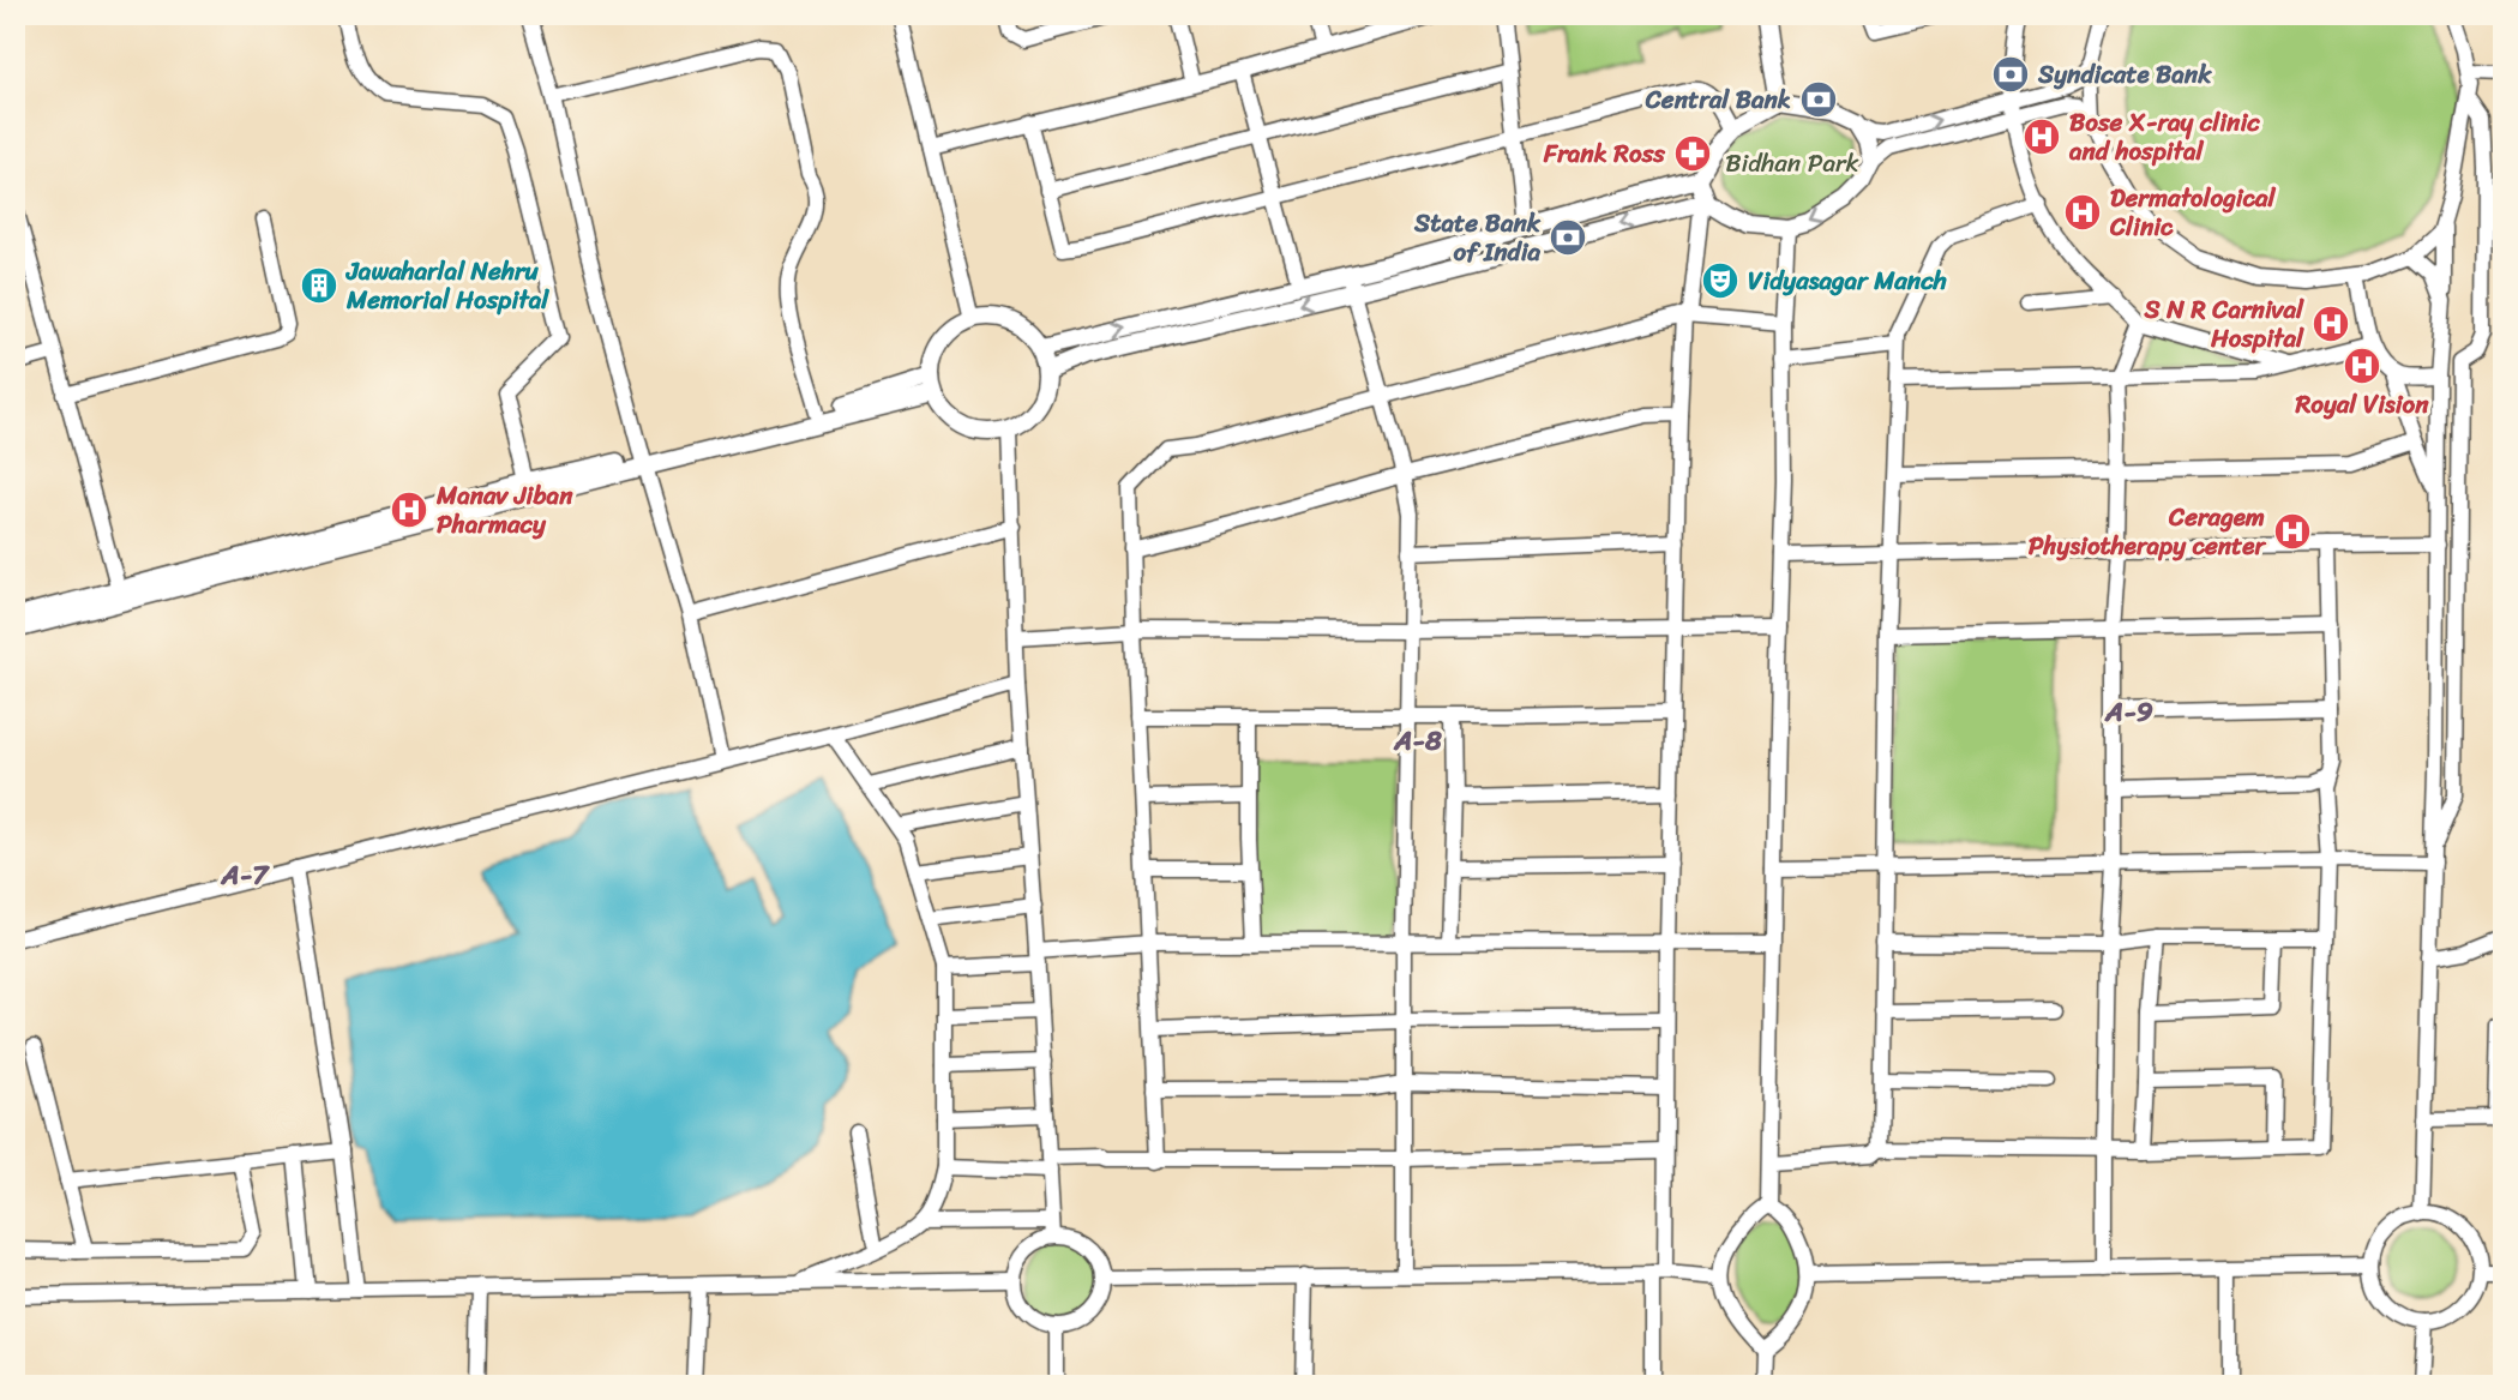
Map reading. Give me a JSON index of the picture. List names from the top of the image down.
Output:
{
  "districts": ["A-9", "A-8", "A-7"],
  "parks": ["Bidhan Park"],
  "places": {
    "bank": ["Syndicate Bank", "Central Bank", "State Bank of India"],
    "hospital": [
      "Bose X-ray clinic and hospital",
      "Dermatological Clinic",
      "S N R Carnival Hospital",
      "Royal Vision",
      "Manav Jiban Pharmacy",
      "Ceragem Physiotherapy center"
    ],
    "pharmacy": ["Frank Ross"],
    "theatre": ["Vidyasagar Manch"],
    "building": ["Jawaharlal Nehru Memorial Hospital"]
  }
}
